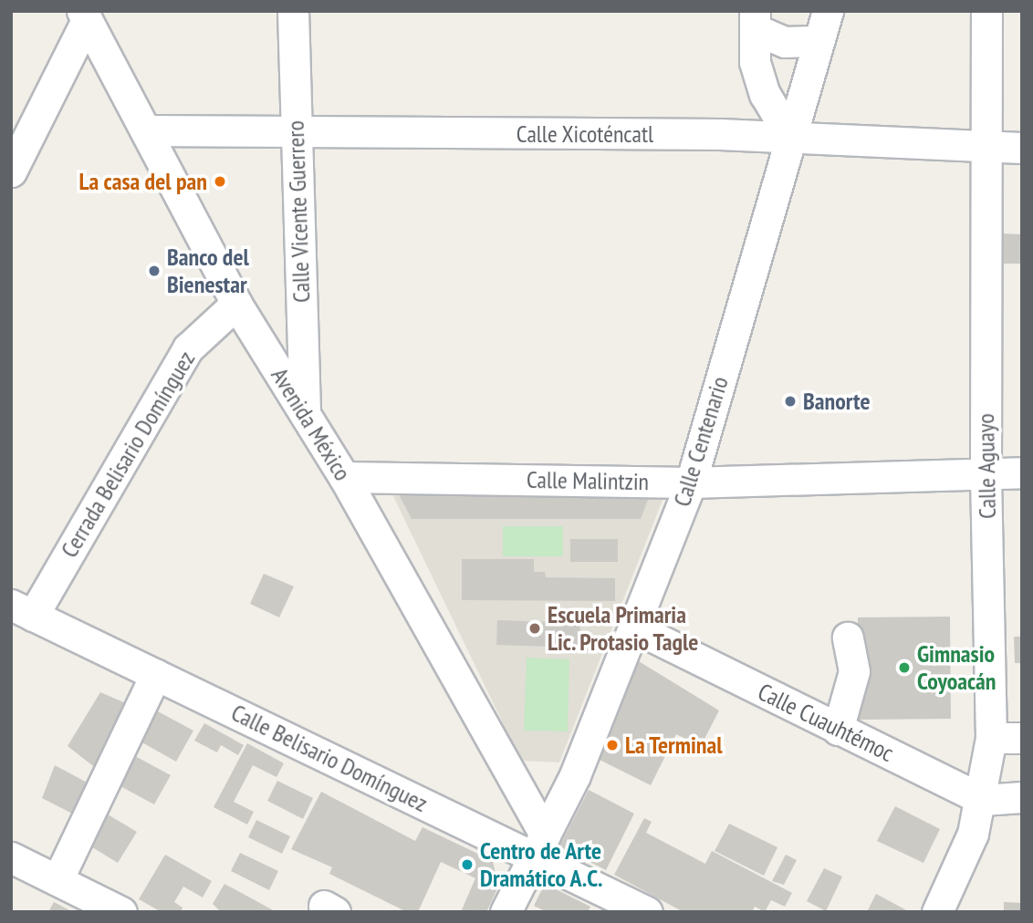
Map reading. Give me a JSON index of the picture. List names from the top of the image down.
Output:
{
  "streets": {
    "street": [
      "Calle Xicoténcatl",
      "Calle Vicente Guerrero",
      "Avenida México",
      "Calle Centenario",
      "Cerrada Belisario Domínguez",
      "Calle Aguayo",
      "Calle Malintzin",
      "Calle Cuauhtémoc",
      "Calle Belisario Domínguez"
    ]
  },
  "crossings": [
    ["Calle Xicoténcatl", "Calle Vicente Guerrero"],
    ["Calle Xicoténcatl", "Avenida México"],
    ["Calle Xicoténcatl", "Calle Centenario"],
    ["Calle Xicoténcatl", "Calle Aguayo"],
    ["Calle Vicente Guerrero", "Avenida México"],
    ["Avenida México", "Calle Centenario"],
    ["Avenida México", "Cerrada Belisario Domínguez"],
    ["Avenida México", "Calle Malintzin"],
    ["Avenida México", "Calle Belisario Domínguez"],
    ["Calle Centenario", "Calle Malintzin"],
    ["Calle Centenario", "Calle Cuauhtémoc"],
    ["Calle Centenario", "Calle Belisario Domínguez"],
    ["Cerrada Belisario Domínguez", "Calle Belisario Domínguez"],
    ["Calle Aguayo", "Calle Malintzin"],
    ["Calle Aguayo", "Calle Cuauhtémoc"]
  ],
  "places": [
    "La casa del pan",
    "Banco del Bienestar",
    "Banorte",
    "Escuela Primaria Lic. Protasio Tagle",
    "Gimnasio Coyoacán",
    "La Terminal",
    "Centro de Arte Dramático A.C."
  ]
}
